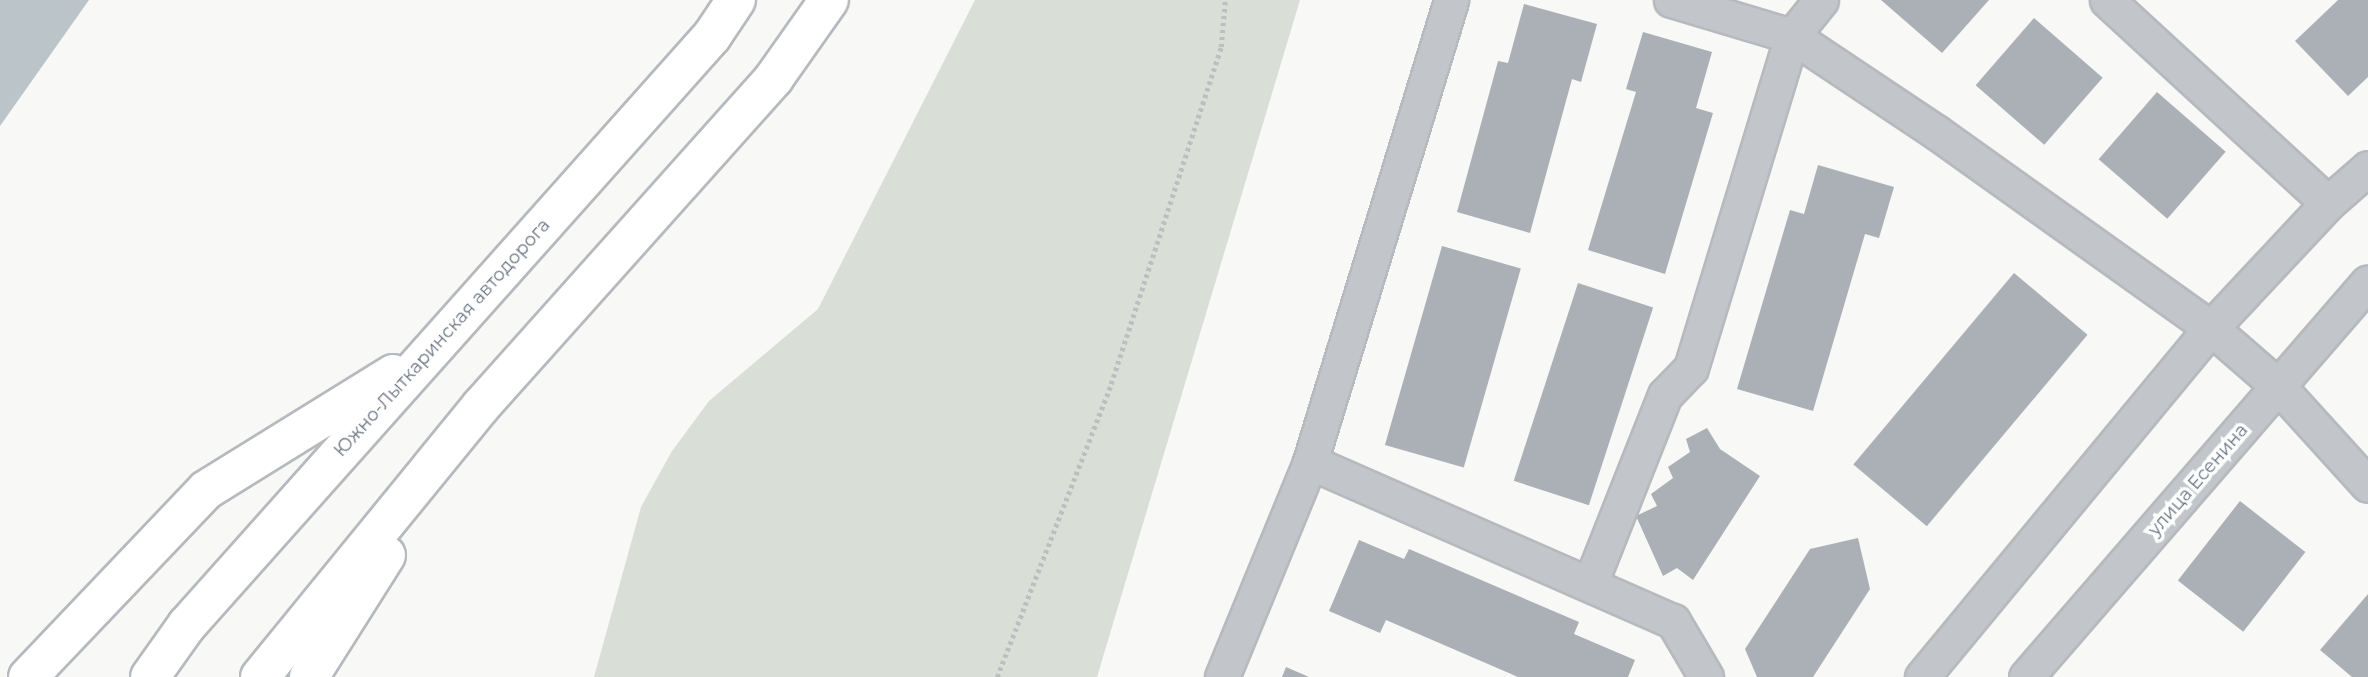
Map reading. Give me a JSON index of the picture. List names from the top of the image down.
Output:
{
  "streets": {
    "main road": ["Южно-Лыткаринская автодорога"],
    "lane": ["улица Есенина"]
  }
}
